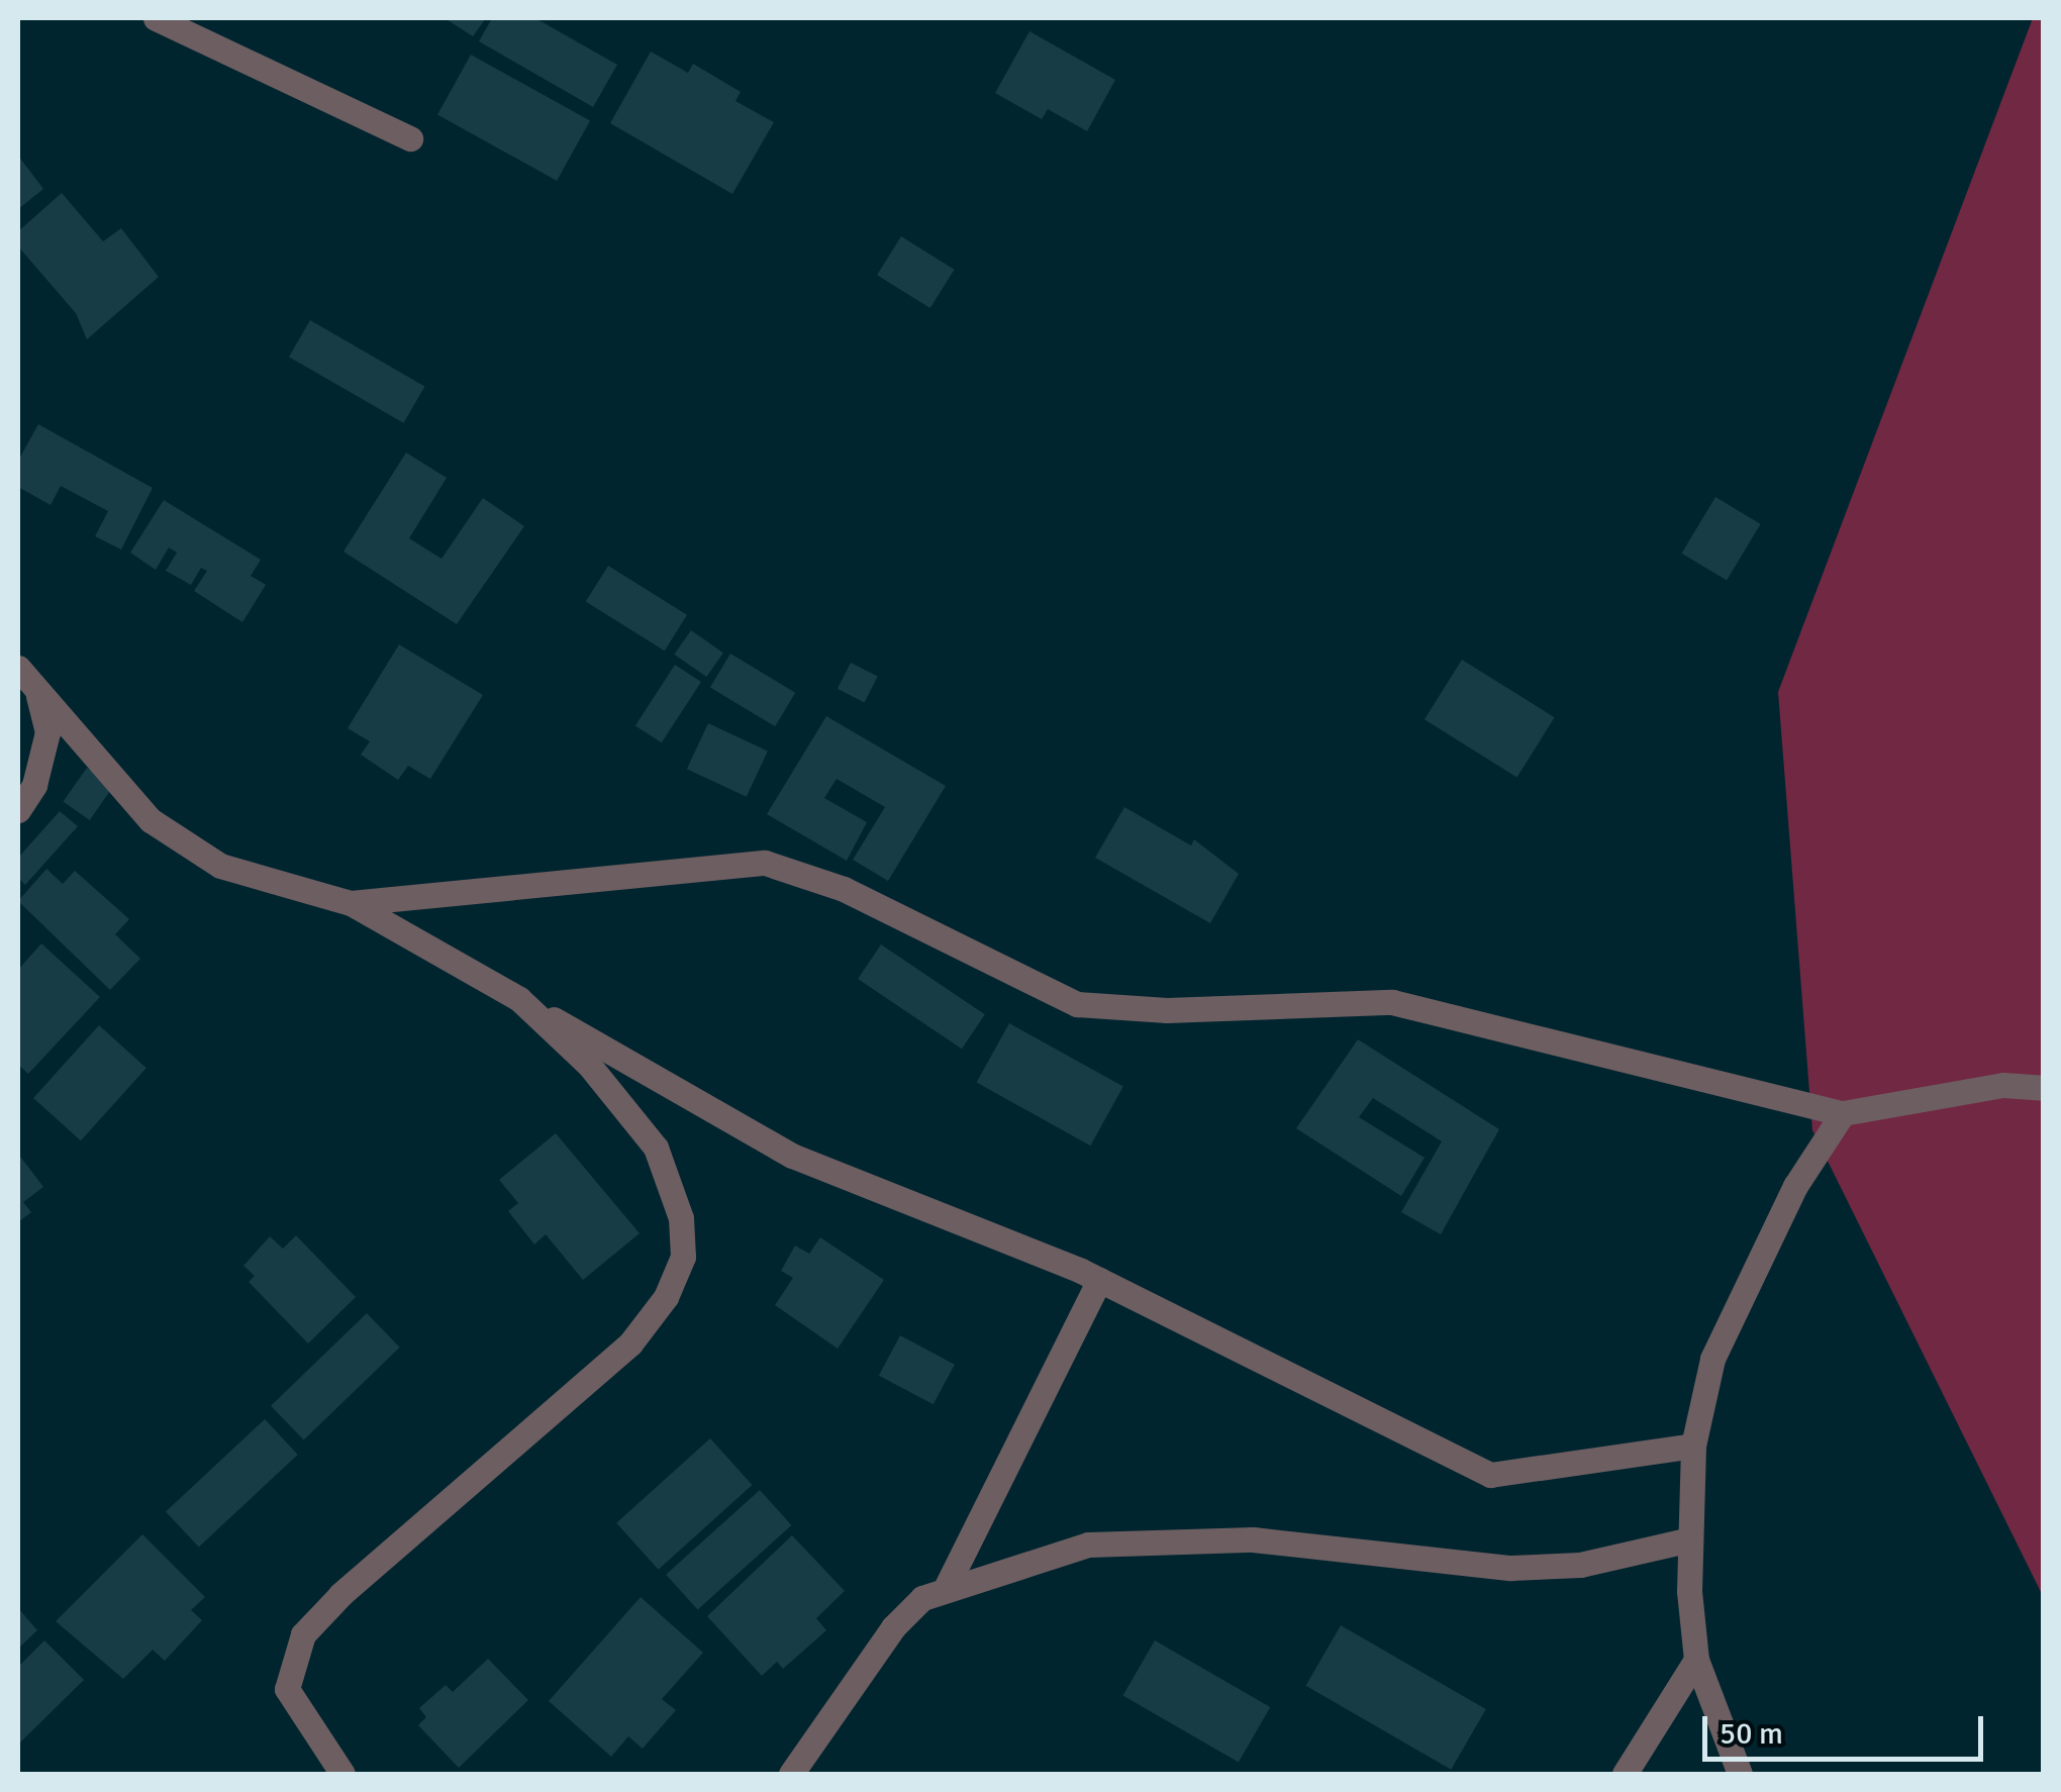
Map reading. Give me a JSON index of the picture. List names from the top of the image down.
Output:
{
  "scale_bar": "50 m"
}
